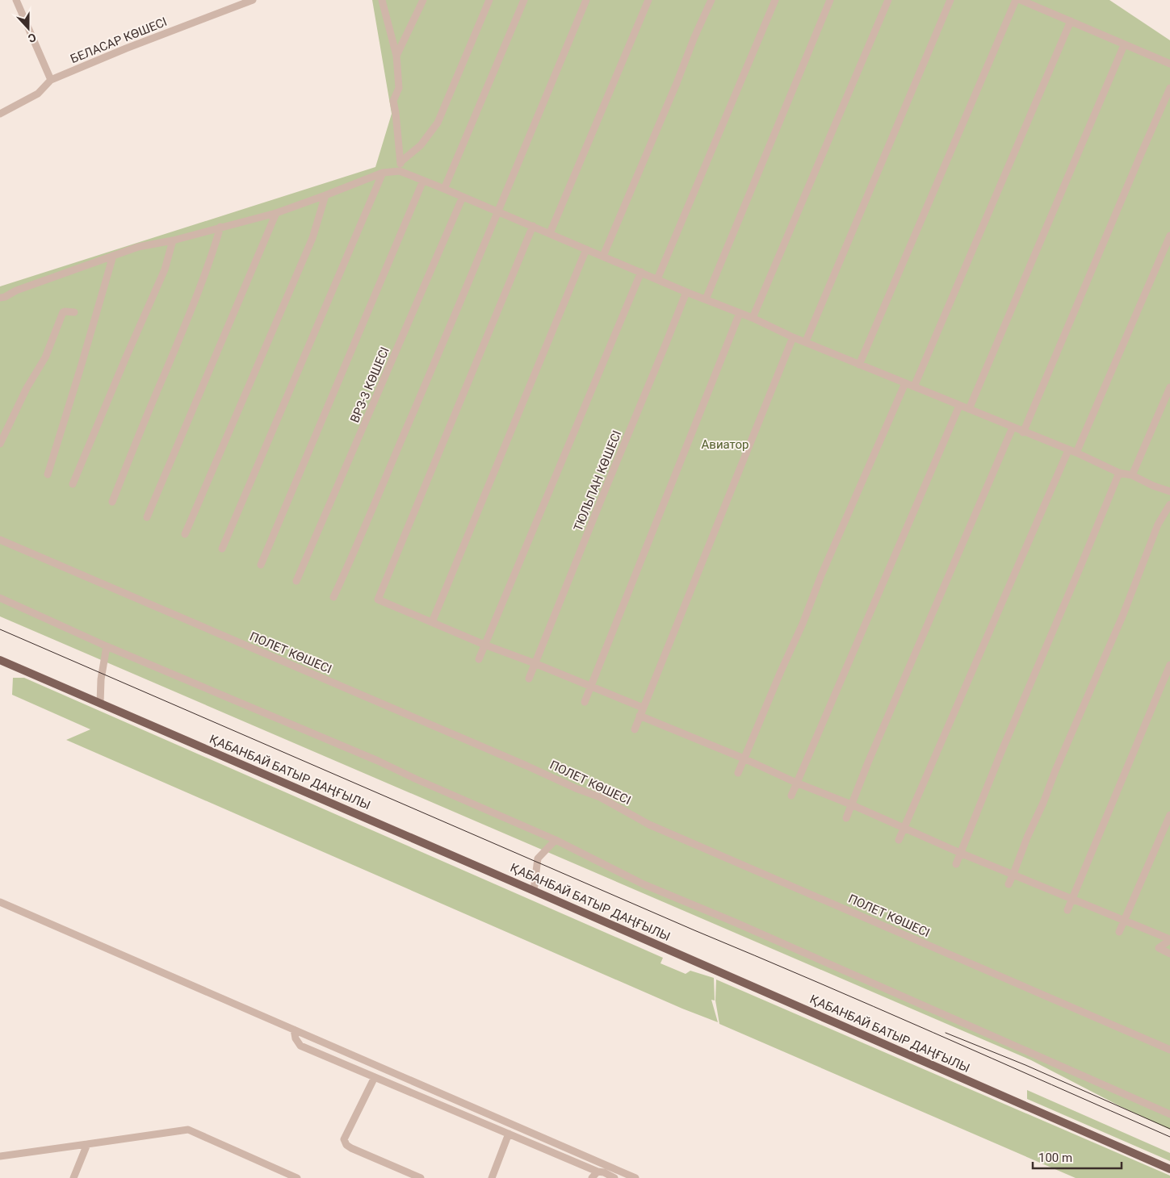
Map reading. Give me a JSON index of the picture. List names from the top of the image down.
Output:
{
  "streets": {
    "main road": ["ҚАБАНБАЙ БАТЫР ДАҢҒЫЛЫ"],
    "street": [
      "БЕЛАСАР КӨШЕСІ",
      "ВРЗ-3 КӨШЕСІ",
      "ТЮЛЬПАН КӨШЕСІ",
      "ПОЛЕТ КӨШЕСІ"
    ]
  },
  "parks": ["Авиатор"],
  "scale_bar": "100 m",
  "north": "bottom"
}
